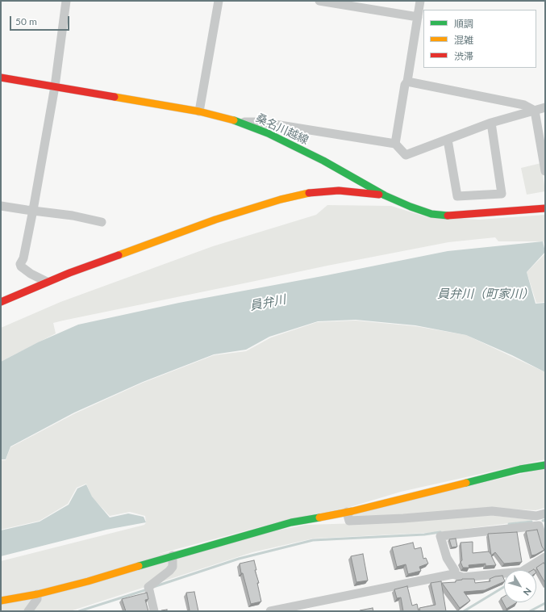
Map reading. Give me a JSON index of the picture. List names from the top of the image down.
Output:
{
  "streets": {
    "street": ["桑名川越線"]
  },
  "water": ["員弁川（町家川）", "員弁川"],
  "legend": ["順調", "混雑", "渋滞"],
  "scale_bar": "50 m",
  "north": "bottom right"
}
